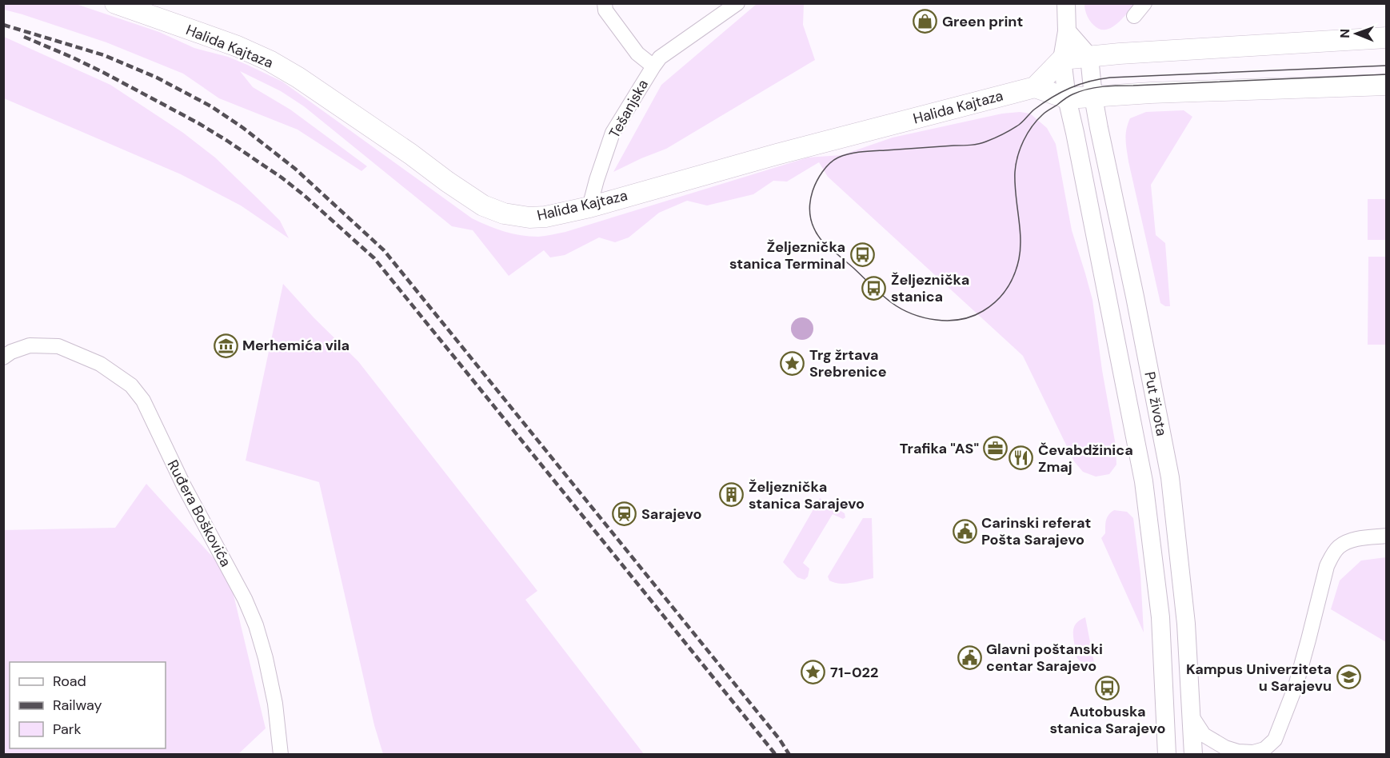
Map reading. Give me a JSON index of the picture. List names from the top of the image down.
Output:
{
  "streets": {
    "main road": ["Halida Kajtaza"],
    "street": ["Tešanjska", "Put života", "Ruđera Boškovića"]
  },
  "crossings": [
    ["Halida Kajtaza", "Tešanjska"]
  ],
  "places": {
    "shop": ["Green print"],
    "bus stop": ["Željeznička stanica Terminal", "Željeznička stanica", "Autobuska stanica Sarajevo"],
    "museum": ["Merhemića vila"],
    "place": ["Trg žrtava Srebrenice", "71-022"],
    "office": ["Trafika \"AS\""],
    "restaurant": ["Čevabdžinica Zmaj"],
    "building": ["Željeznička stanica Sarajevo"],
    "station": ["Sarajevo"],
    "public building": ["Carinski referat Pošta Sarajevo", "Glavni poštanski centar Sarajevo"],
    "school or university": ["Kampus Univerziteta u Sarajevu"]
  },
  "legend": ["Road", "Railway", "Park"],
  "north": "left"
}
